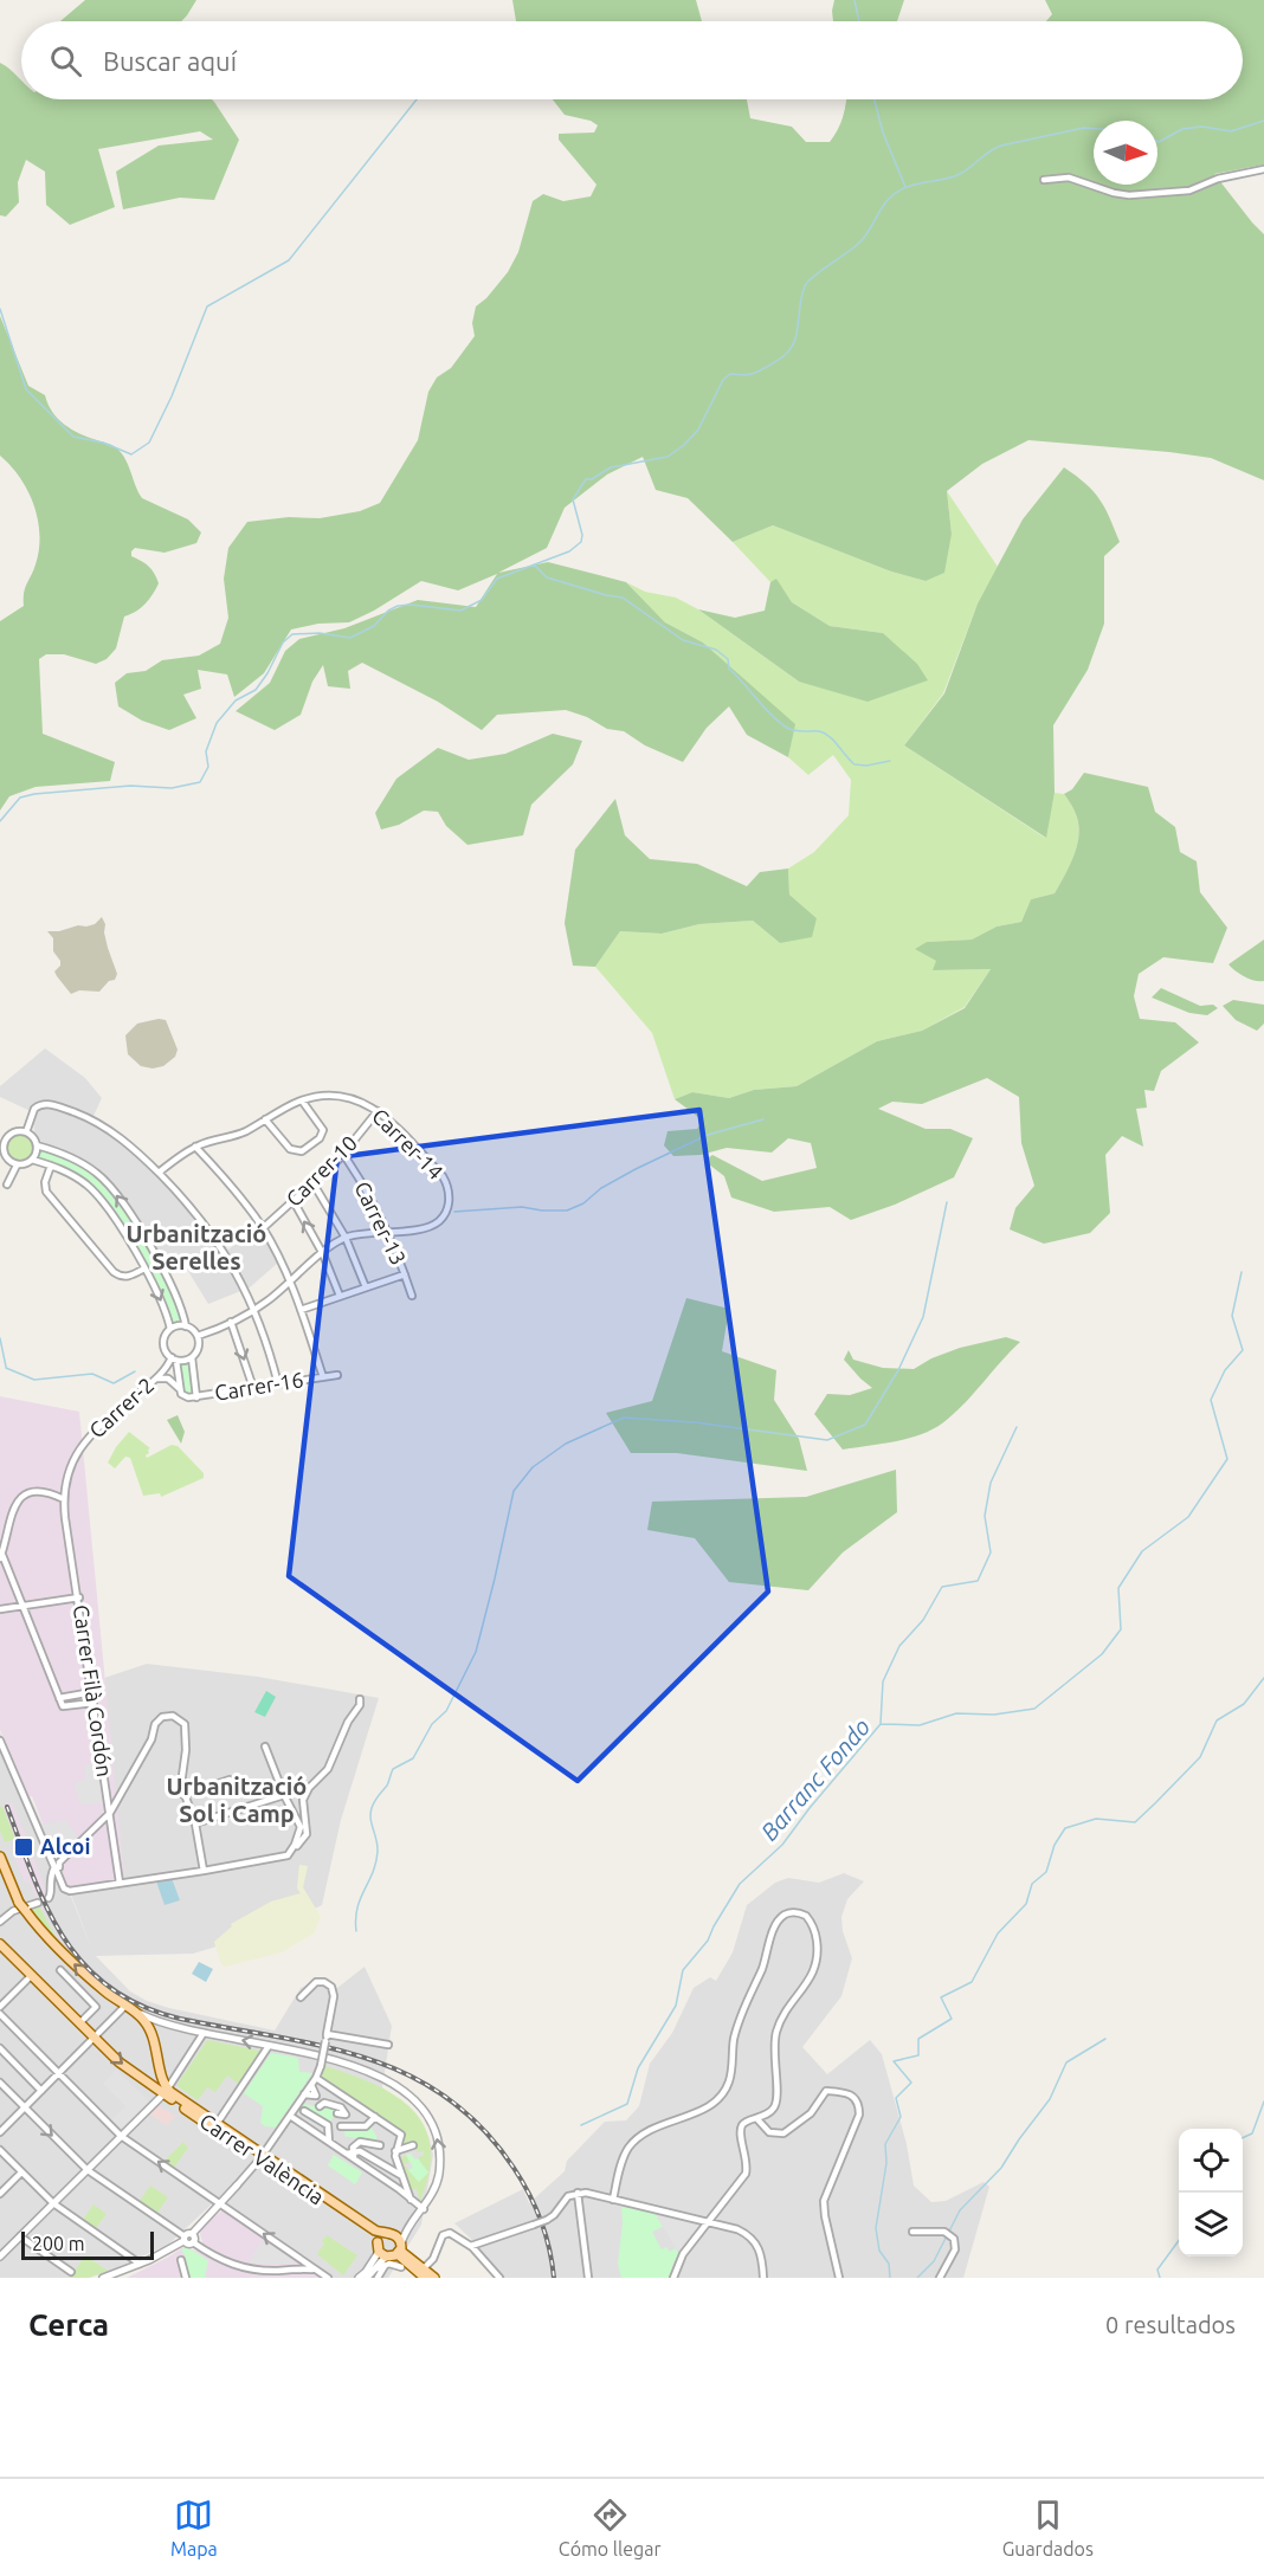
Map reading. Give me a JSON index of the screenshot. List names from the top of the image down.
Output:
{
  "streets": {
    "main road": ["Carrer València"],
    "street": [
      "Carrer-14",
      "Carrer-10",
      "Carrer-13",
      "Carrer-16",
      "Carrer-2",
      "Carrer Filà Cordón"
    ]
  },
  "crossings": [
    ["Carrer-14", "Carrer-10"],
    ["Carrer-14", "Carrer-13"],
    ["Carrer-14", "Carrer-2"],
    ["Carrer-10", "Carrer-13"],
    ["Carrer-16", "Carrer-2"],
    ["Carrer-2", "Carrer Filà Cordón"]
  ],
  "districts": ["Urbanització Serelles", "Urbanització Sol i Camp"],
  "water": ["Barranc Fondo"],
  "places": {
    "transit": ["Alcoi"]
  },
  "scale_bar": "200 m",
  "north": "right",
  "page": {
    "search": "Buscar aquí",
    "scale": "200 m",
    "heading": ["Cerca", "0 resultados"],
    "nav": ["Mapa", "Cómo llegar", "Guardados"]
  }
}
